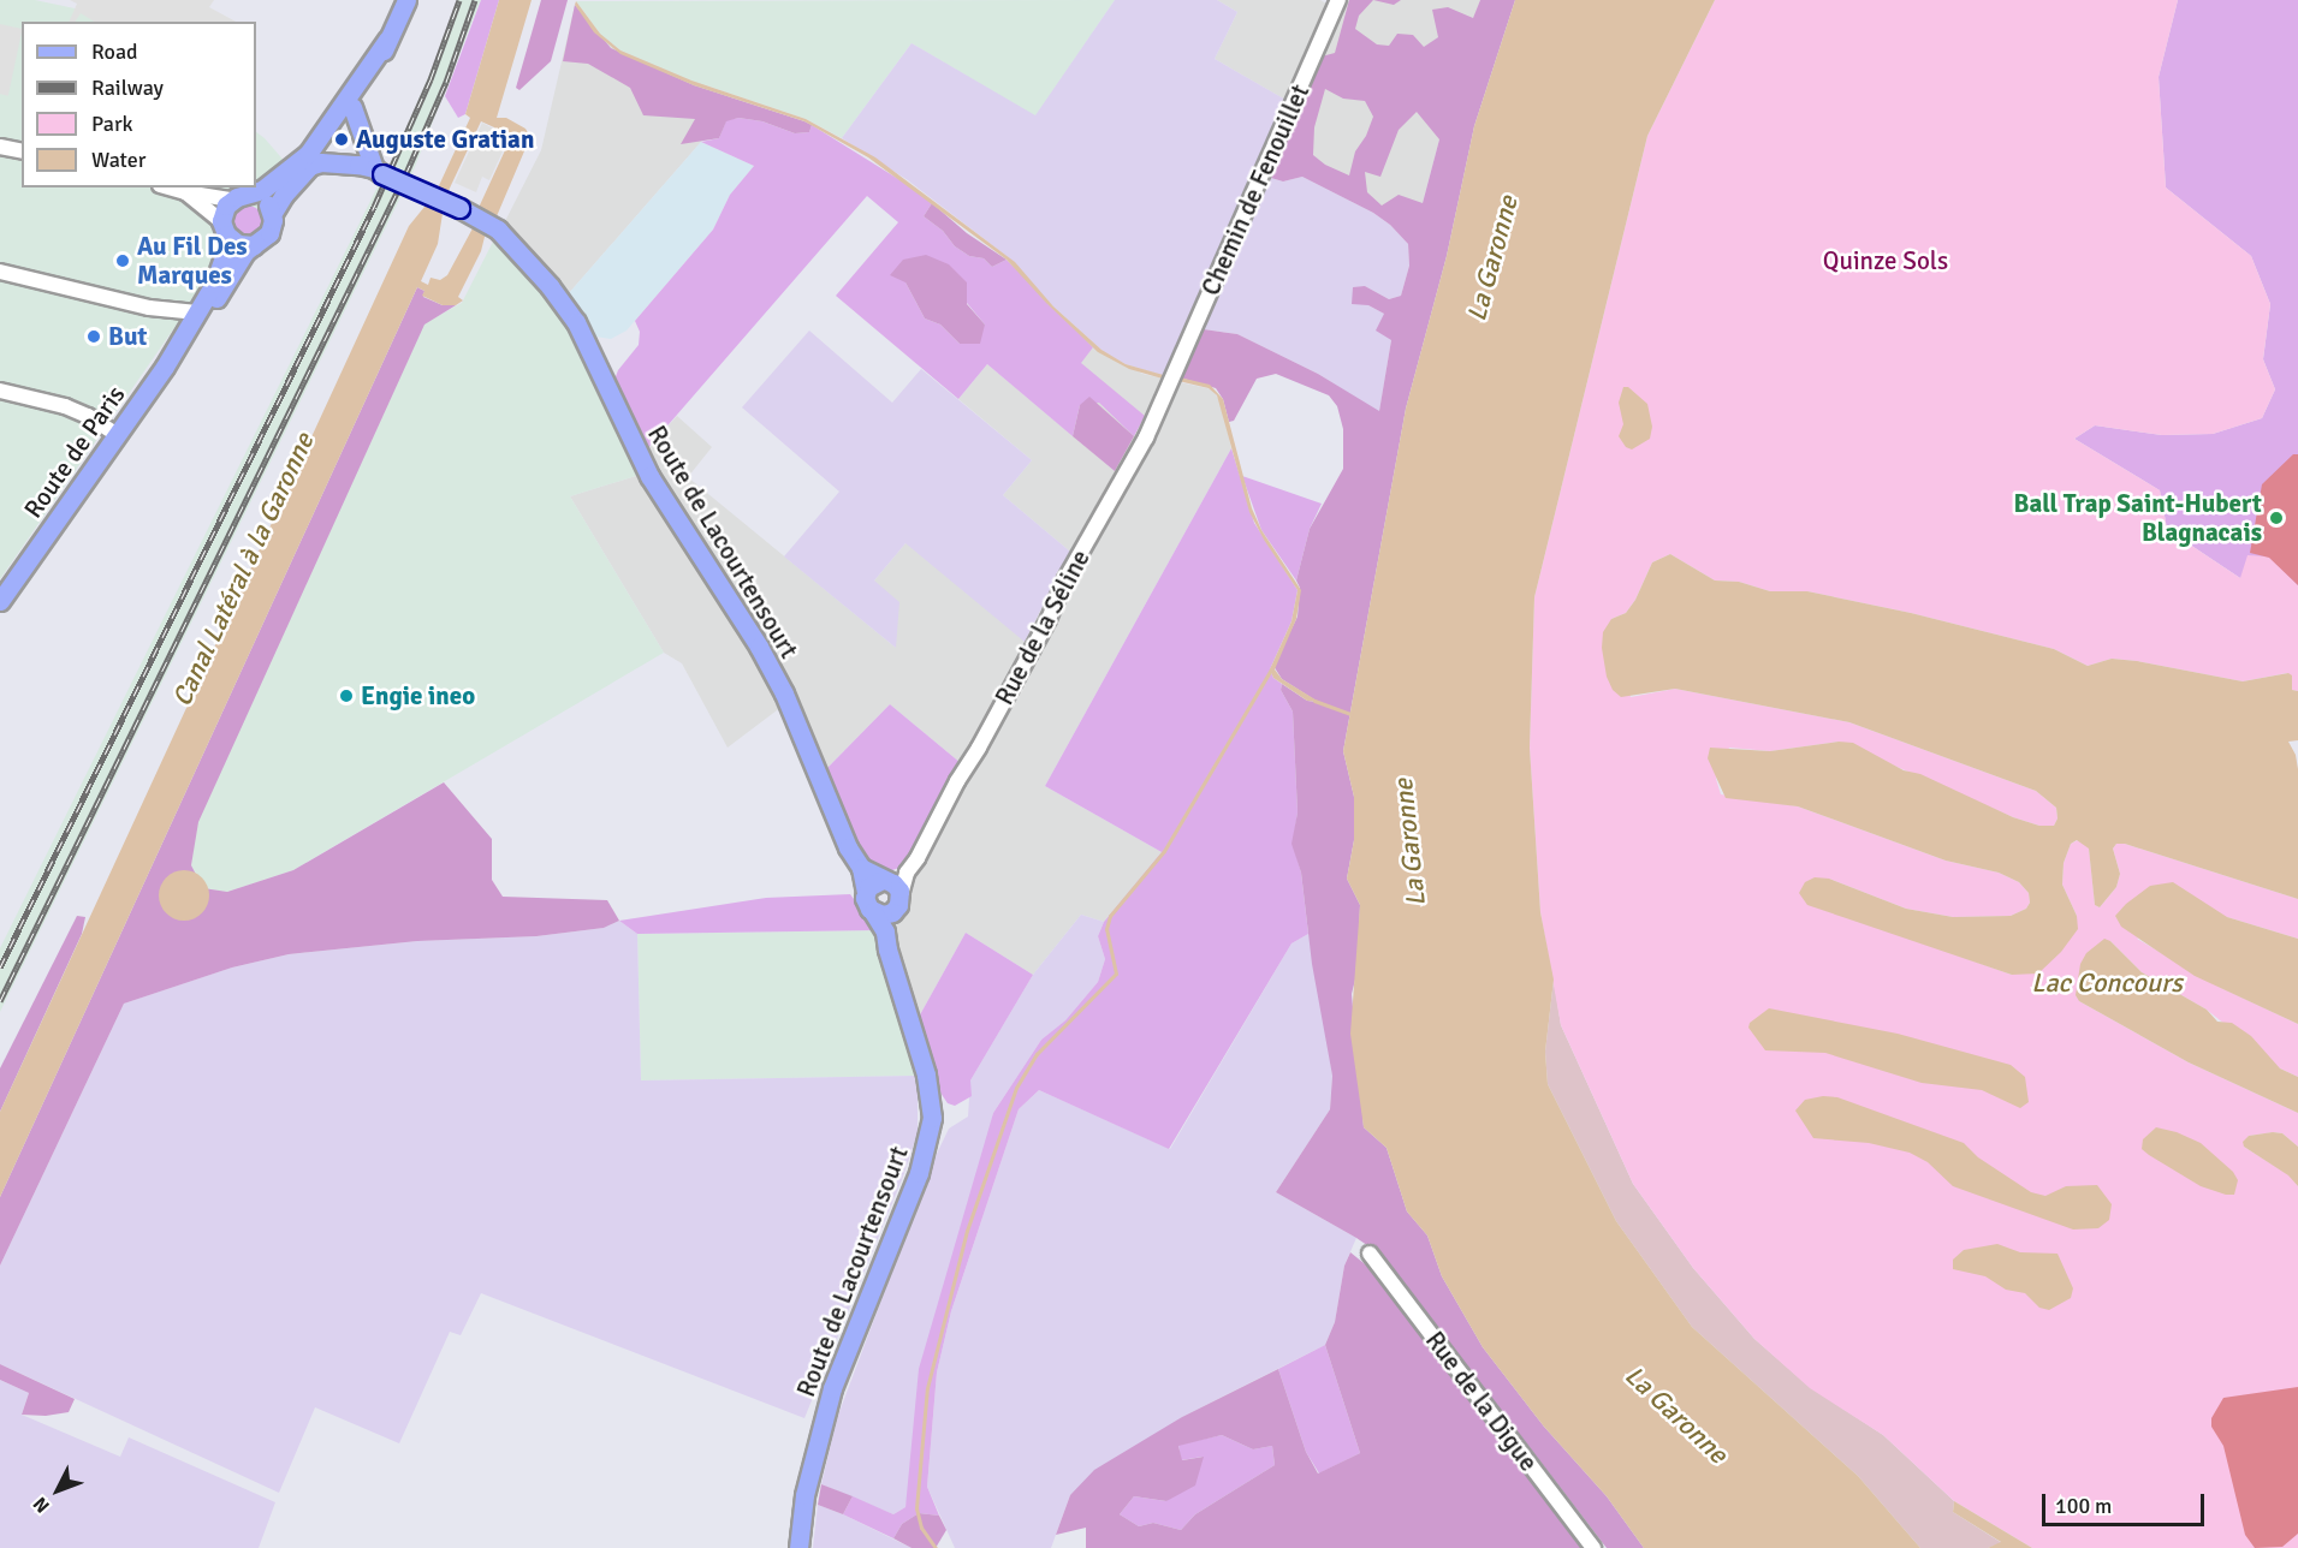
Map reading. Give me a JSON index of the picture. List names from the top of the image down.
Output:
{
  "streets": {
    "main road": ["Route de Paris", "Route de Lacourtensourt"],
    "street": ["Chemin de Fenouillet", "Rue de la Séline", "Rue de la Digue"]
  },
  "crossings": [
    ["Chemin de Fenouillet", "Rue de la Séline"],
    ["Route de Paris", "Route de Lacourtensourt"],
    ["Route de Lacourtensourt", "Rue de la Séline"]
  ],
  "water": ["La Garonne", "Canal Latéral à la Garonne", "Lac Concours"],
  "parks": ["Quinze Sols"],
  "places": [
    "Auguste Gratian",
    "Au Fil Des Marques",
    "But",
    "Ball Trap Saint-Hubert Blagnacais",
    "Engie ineo"
  ],
  "legend": [
    "Road",
    "Railway",
    "Park",
    "Water"
  ],
  "scale_bar": "100 m",
  "north": "bottom left"
}
